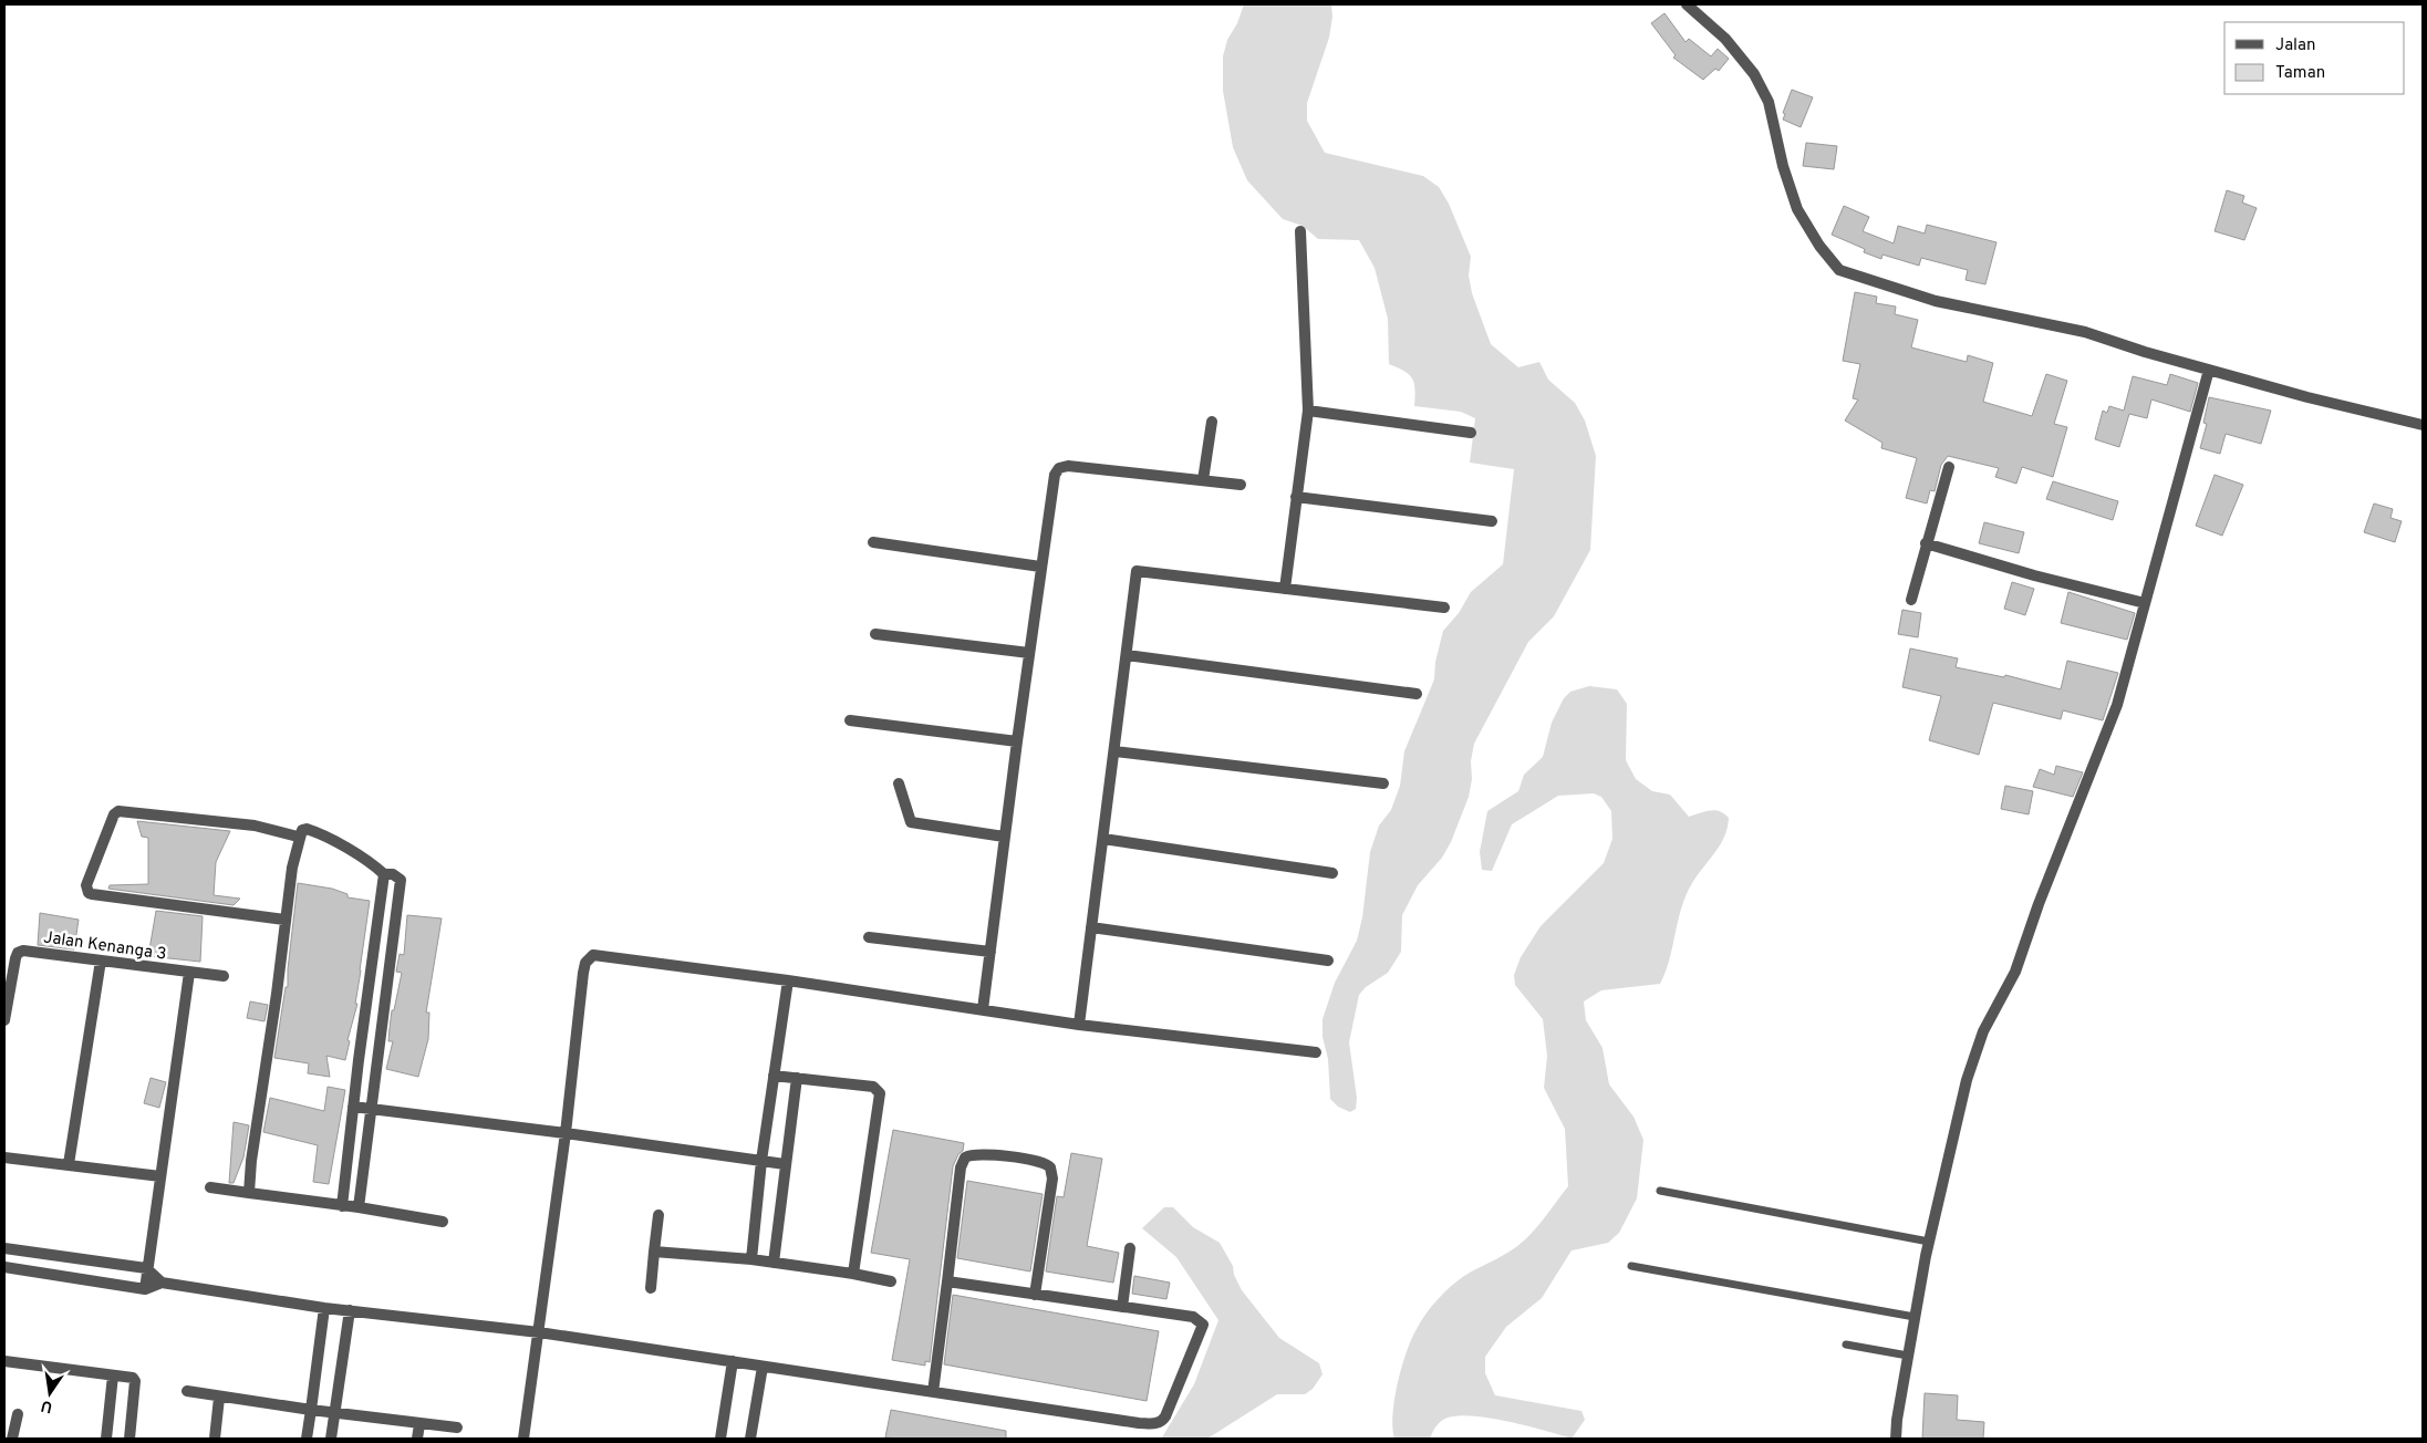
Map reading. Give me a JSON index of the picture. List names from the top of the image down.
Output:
{
  "streets": {
    "street": ["Jalan Kenanga 3"]
  },
  "legend": ["Jalan", "Taman"],
  "north": "bottom"
}
